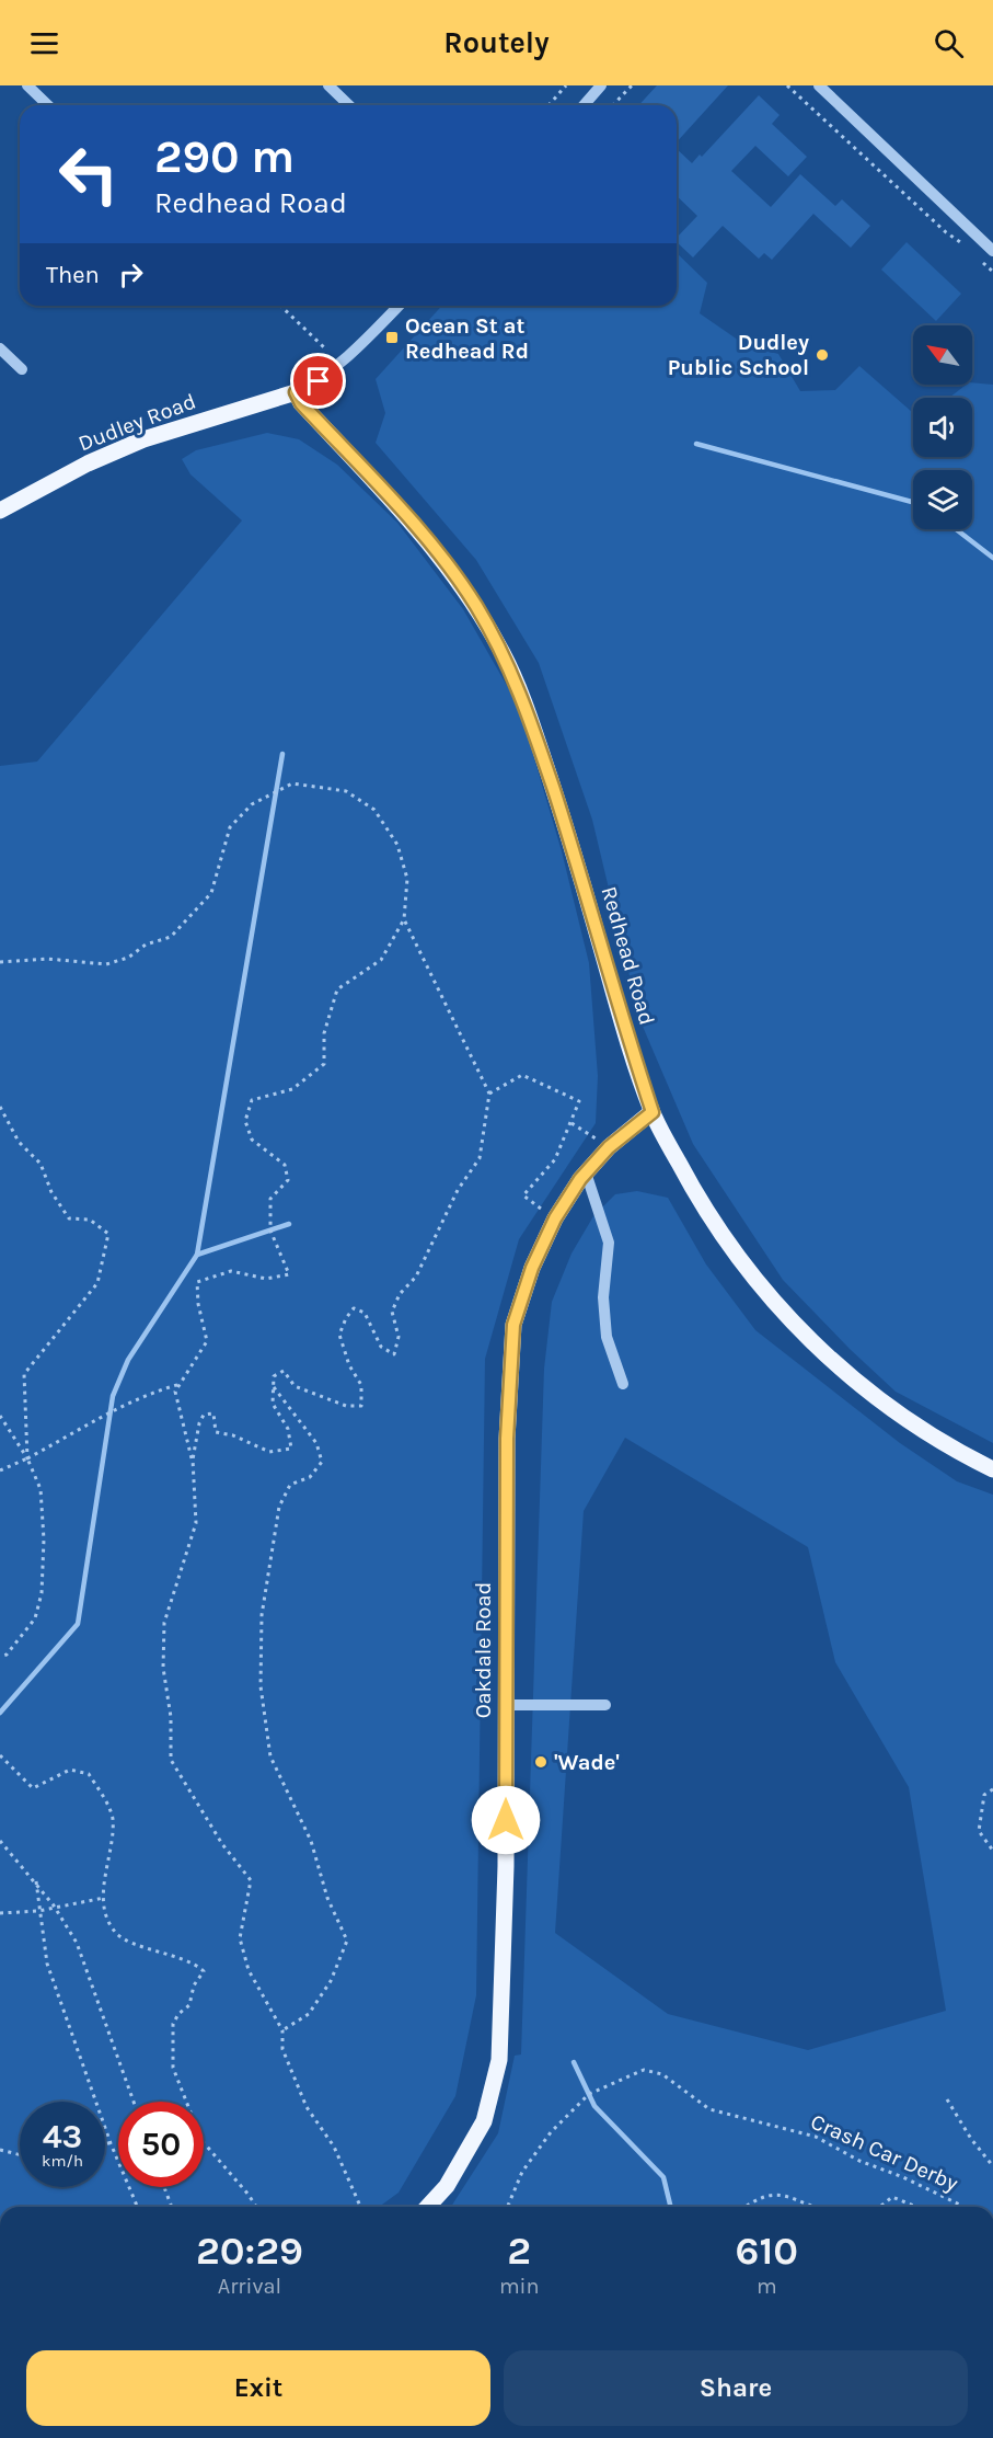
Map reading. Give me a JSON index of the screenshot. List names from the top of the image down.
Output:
{
  "streets": {
    "main road": ["Dudley Road", "Redhead Road", "Oakdale Road"],
    "path": ["Crash Car Derby"]
  },
  "crossings": [
    ["Dudley Road", "Redhead Road"],
    ["Redhead Road", "Oakdale Road"]
  ],
  "places": {
    "transit": ["Ocean St at Redhead Rd"],
    "other": ["Dudley Public School", "'Wade'"]
  },
  "north": "top left",
  "page": {
    "header": "Routely",
    "turn": ["290 m", "Redhead Road"],
    "then": "Then",
    "speed": "43 km/h",
    "limit": "50",
    "eta": [
      "20:29",
      "Arrival",
      "2",
      "min",
      "610",
      "m"
    ],
    "buttons": ["Exit", "Share"]
  }
}
